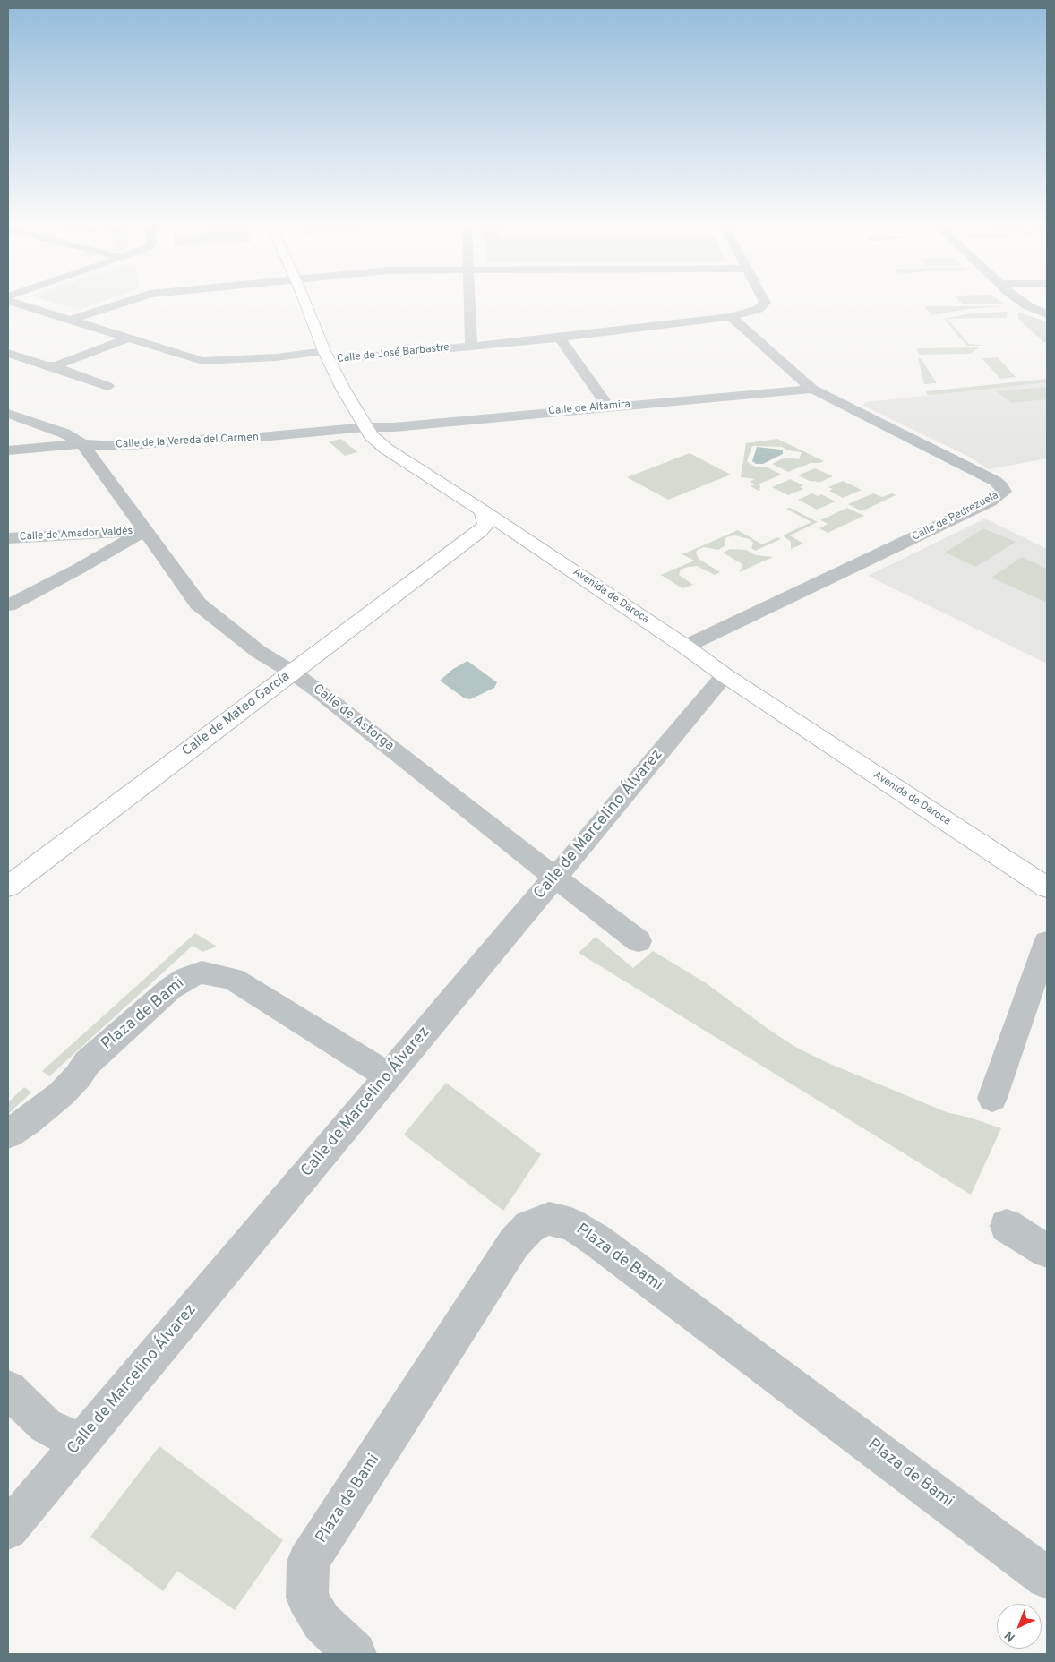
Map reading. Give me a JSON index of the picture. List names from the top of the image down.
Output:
{
  "streets": {
    "main road": ["Avenida de Daroca", "Calle de Mateo García"],
    "street": [
      "Calle de José Barbastre",
      "Calle de Altamira",
      "Calle de la Vereda del Carmen",
      "Calle de Pedrezuela",
      "Calle de Amador Valdés",
      "Calle de Astorga",
      "Calle de Marcelino Álvarez",
      "Plaza de Bami"
    ]
  },
  "crossings": [
    ["Calle de José Barbastre", "Calle de Pedrezuela"],
    ["Calle de José Barbastre", "Avenida de Daroca"],
    ["Calle de Altamira", "Calle de la Vereda del Carmen"],
    ["Calle de Altamira", "Calle de Pedrezuela"],
    ["Calle de Altamira", "Avenida de Daroca"],
    ["Calle de la Vereda del Carmen", "Avenida de Daroca"],
    ["Calle de la Vereda del Carmen", "Calle de Astorga"],
    ["Calle de Pedrezuela", "Avenida de Daroca"],
    ["Calle de Amador Valdés", "Calle de Astorga"],
    ["Avenida de Daroca", "Calle de Mateo García"],
    ["Avenida de Daroca", "Calle de Marcelino Álvarez"],
    ["Calle de Mateo García", "Calle de Astorga"],
    ["Calle de Astorga", "Calle de Marcelino Álvarez"],
    ["Calle de Marcelino Álvarez", "Plaza de Bami"]
  ],
  "north": "bottom left"
}
